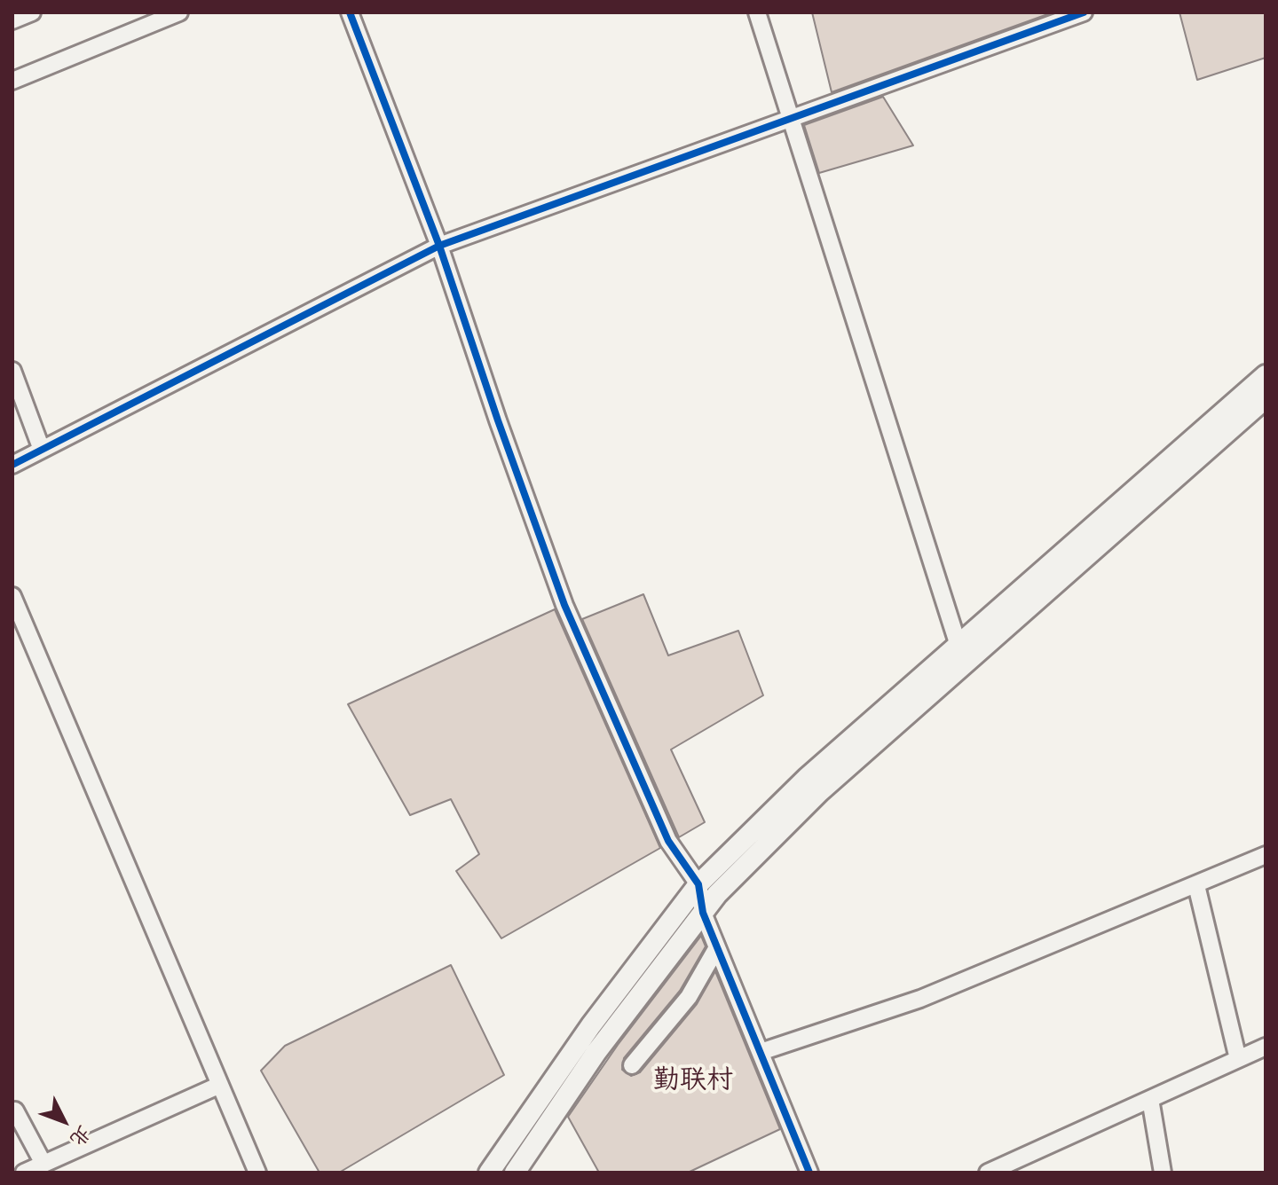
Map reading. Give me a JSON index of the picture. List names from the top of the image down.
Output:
{
  "districts": ["勤联村"],
  "north": "bottom right"
}
